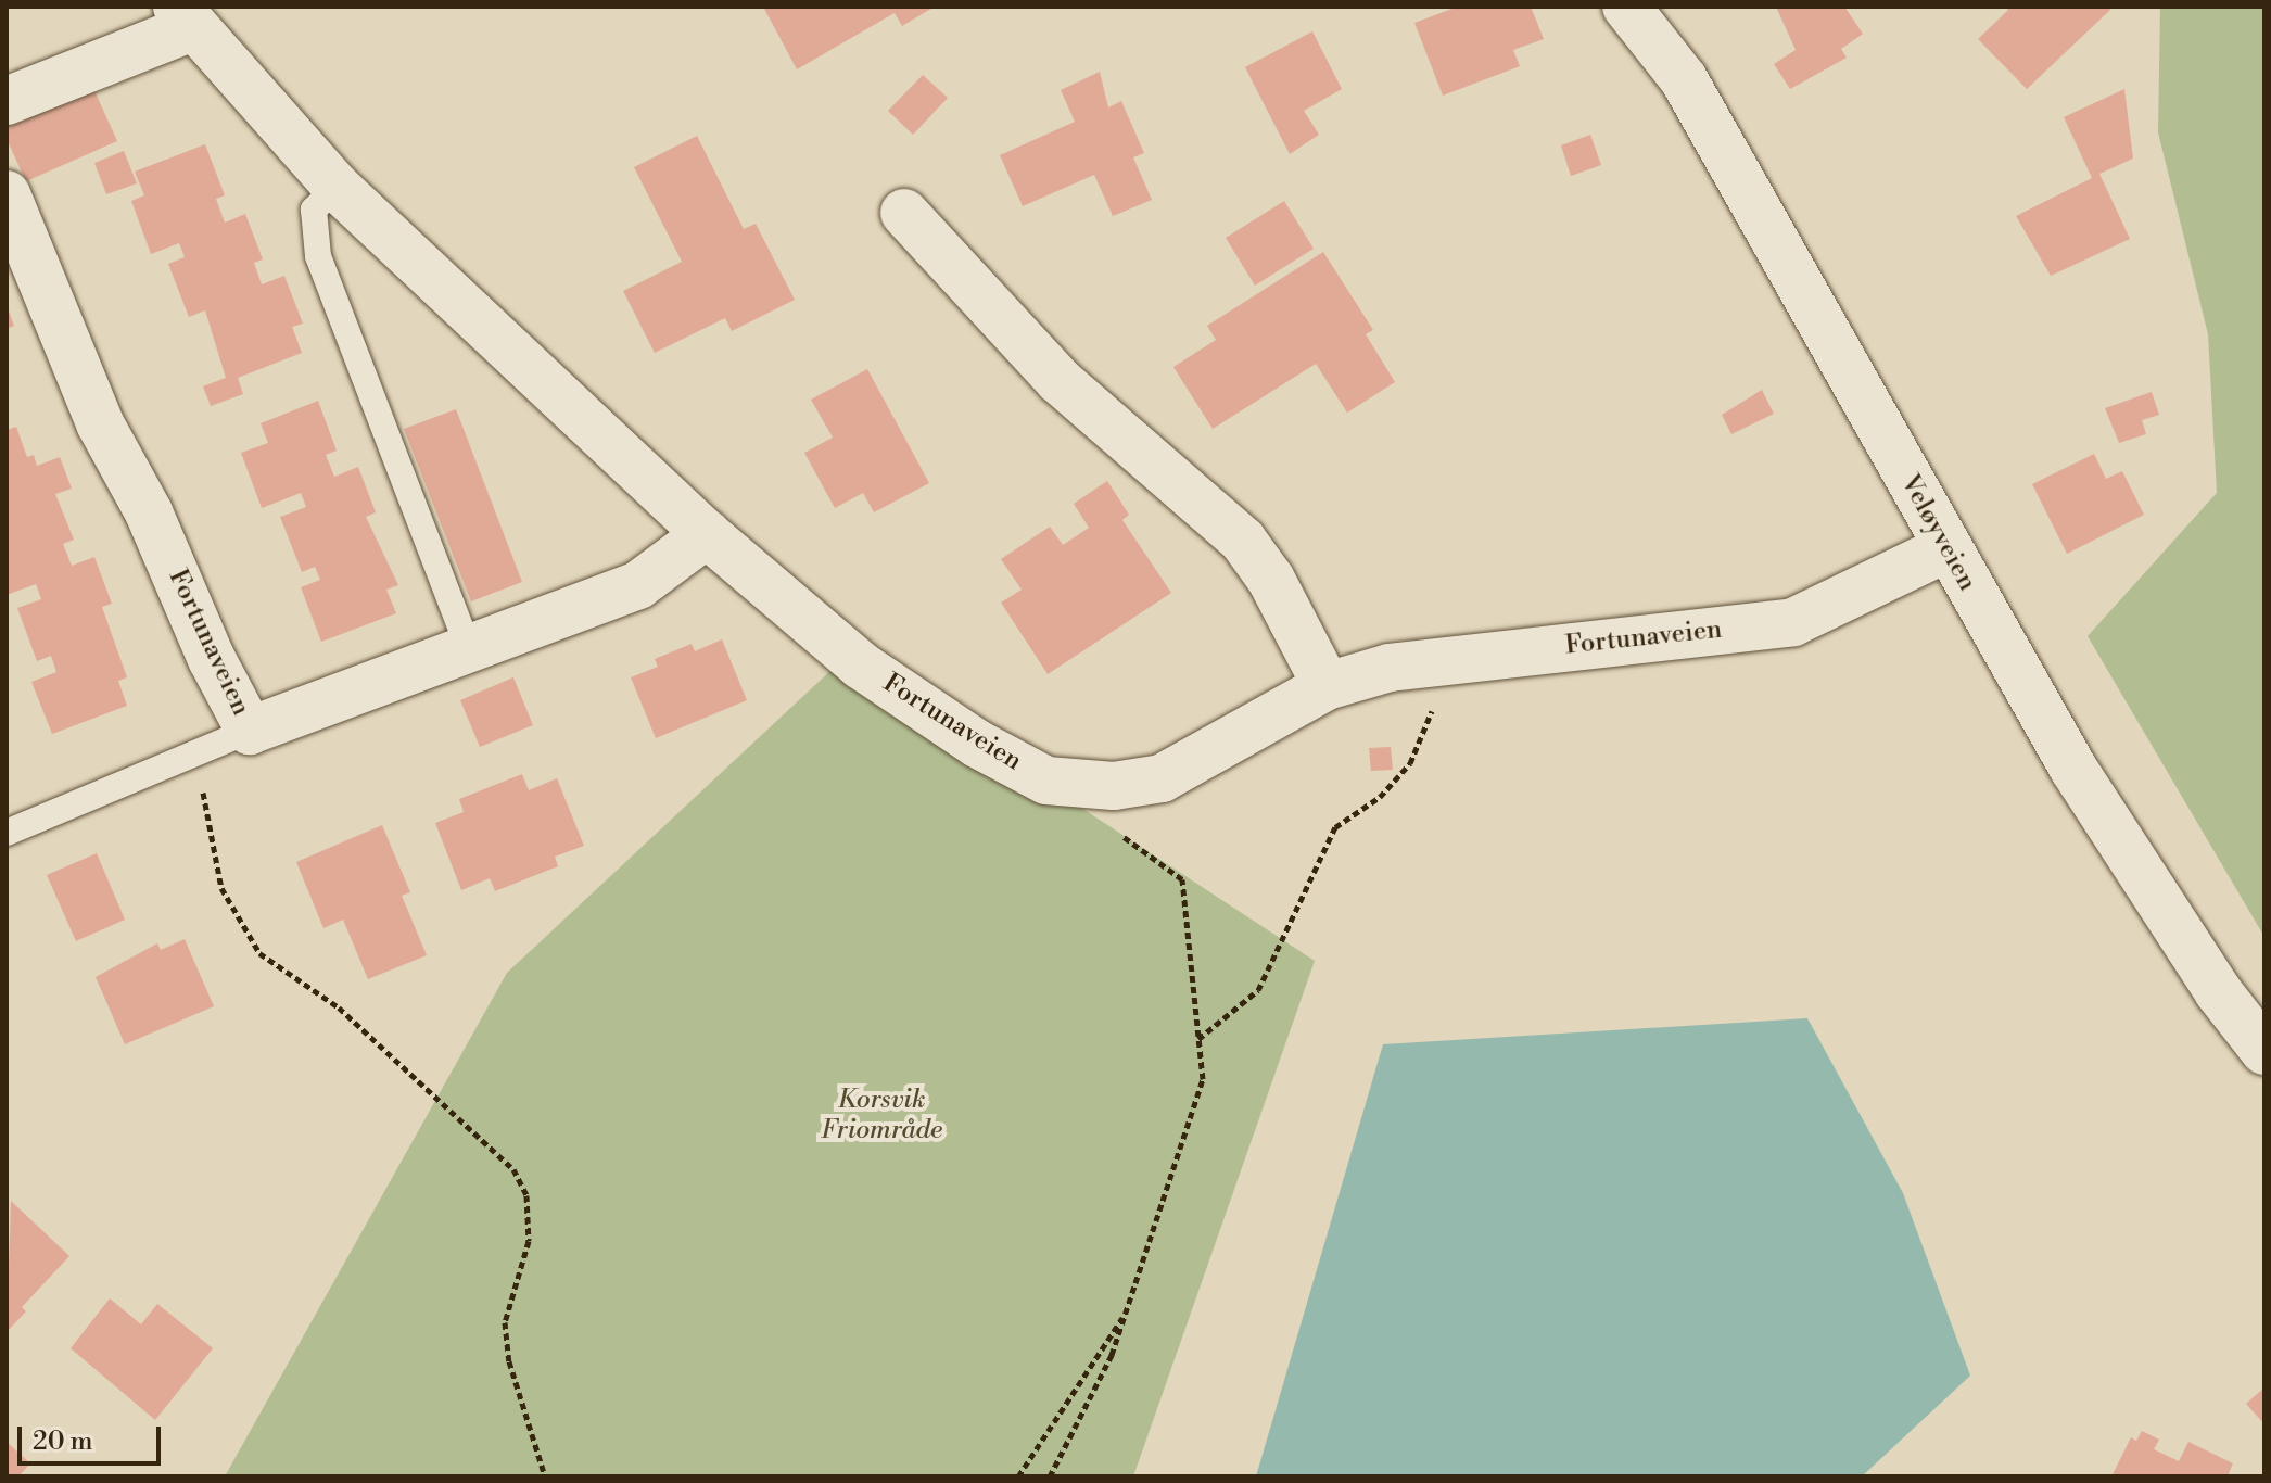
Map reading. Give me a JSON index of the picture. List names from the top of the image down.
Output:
{
  "streets": {
    "street": ["Veløyveien", "Fortunaveien"]
  },
  "crossings": [
    ["Veløyveien", "Fortunaveien"]
  ],
  "parks": ["Korsvik Friområde"],
  "scale_bar": "20 m"
}
